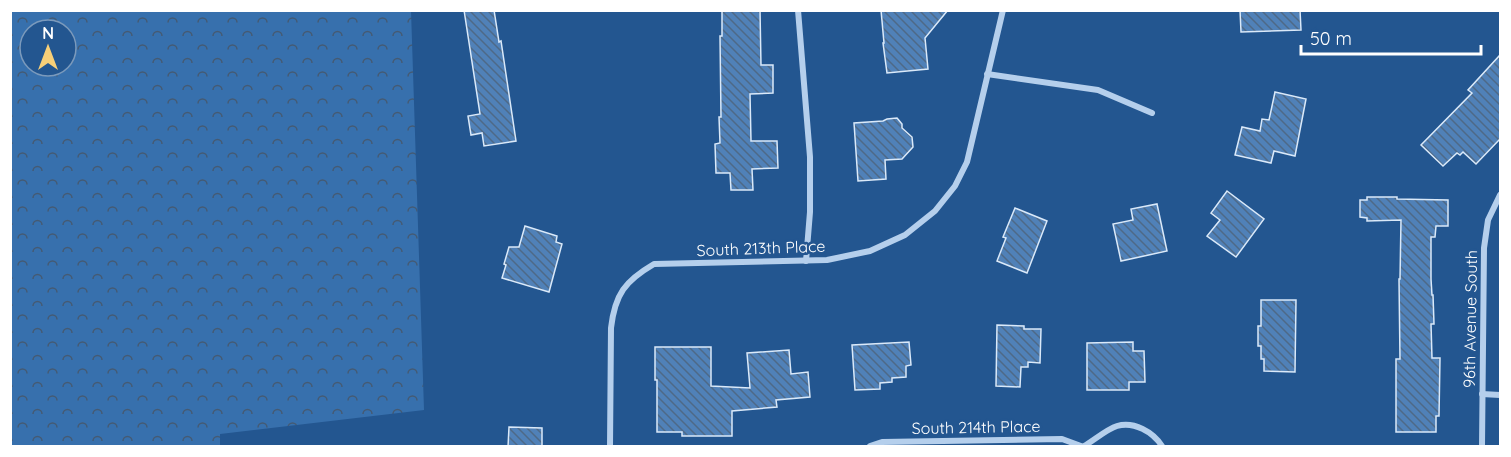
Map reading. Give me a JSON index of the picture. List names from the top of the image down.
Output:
{
  "streets": {
    "street": ["South 213th Place", "96th Avenue South", "South 214th Place"]
  },
  "scale_bar": "50 m",
  "north": "top"
}
